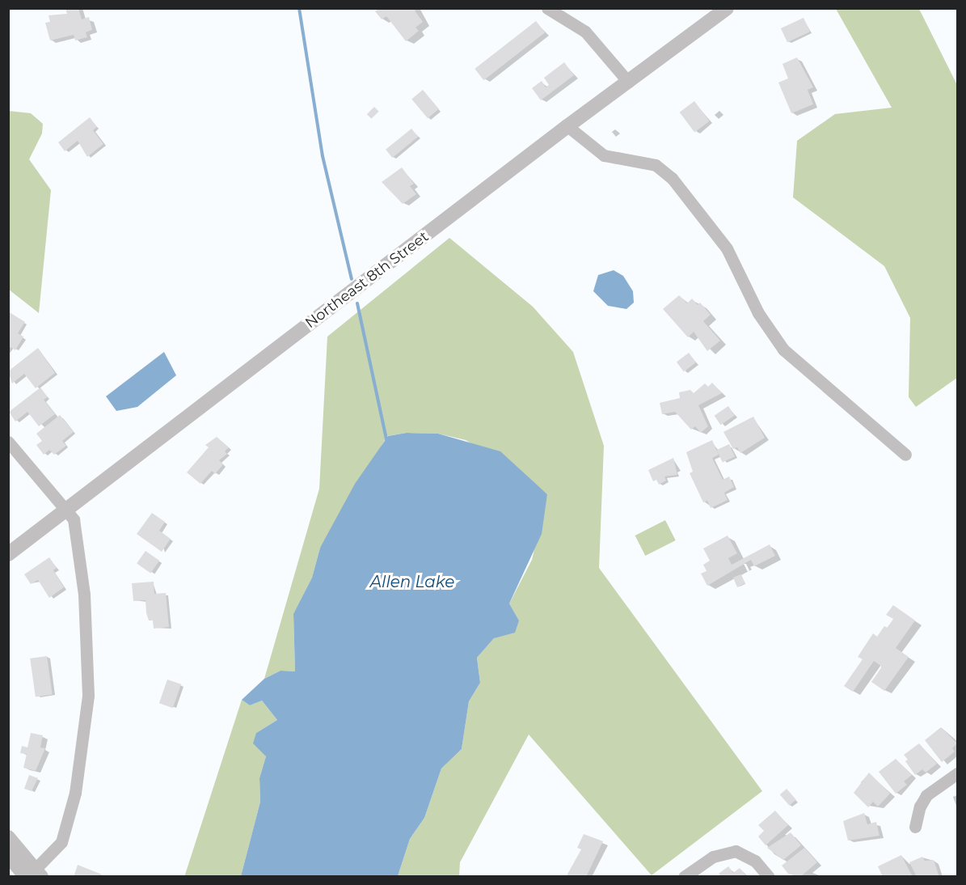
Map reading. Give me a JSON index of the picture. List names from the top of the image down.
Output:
{
  "streets": {
    "street": ["Northeast 8th Street"]
  },
  "water": ["Allen Lake"]
}
